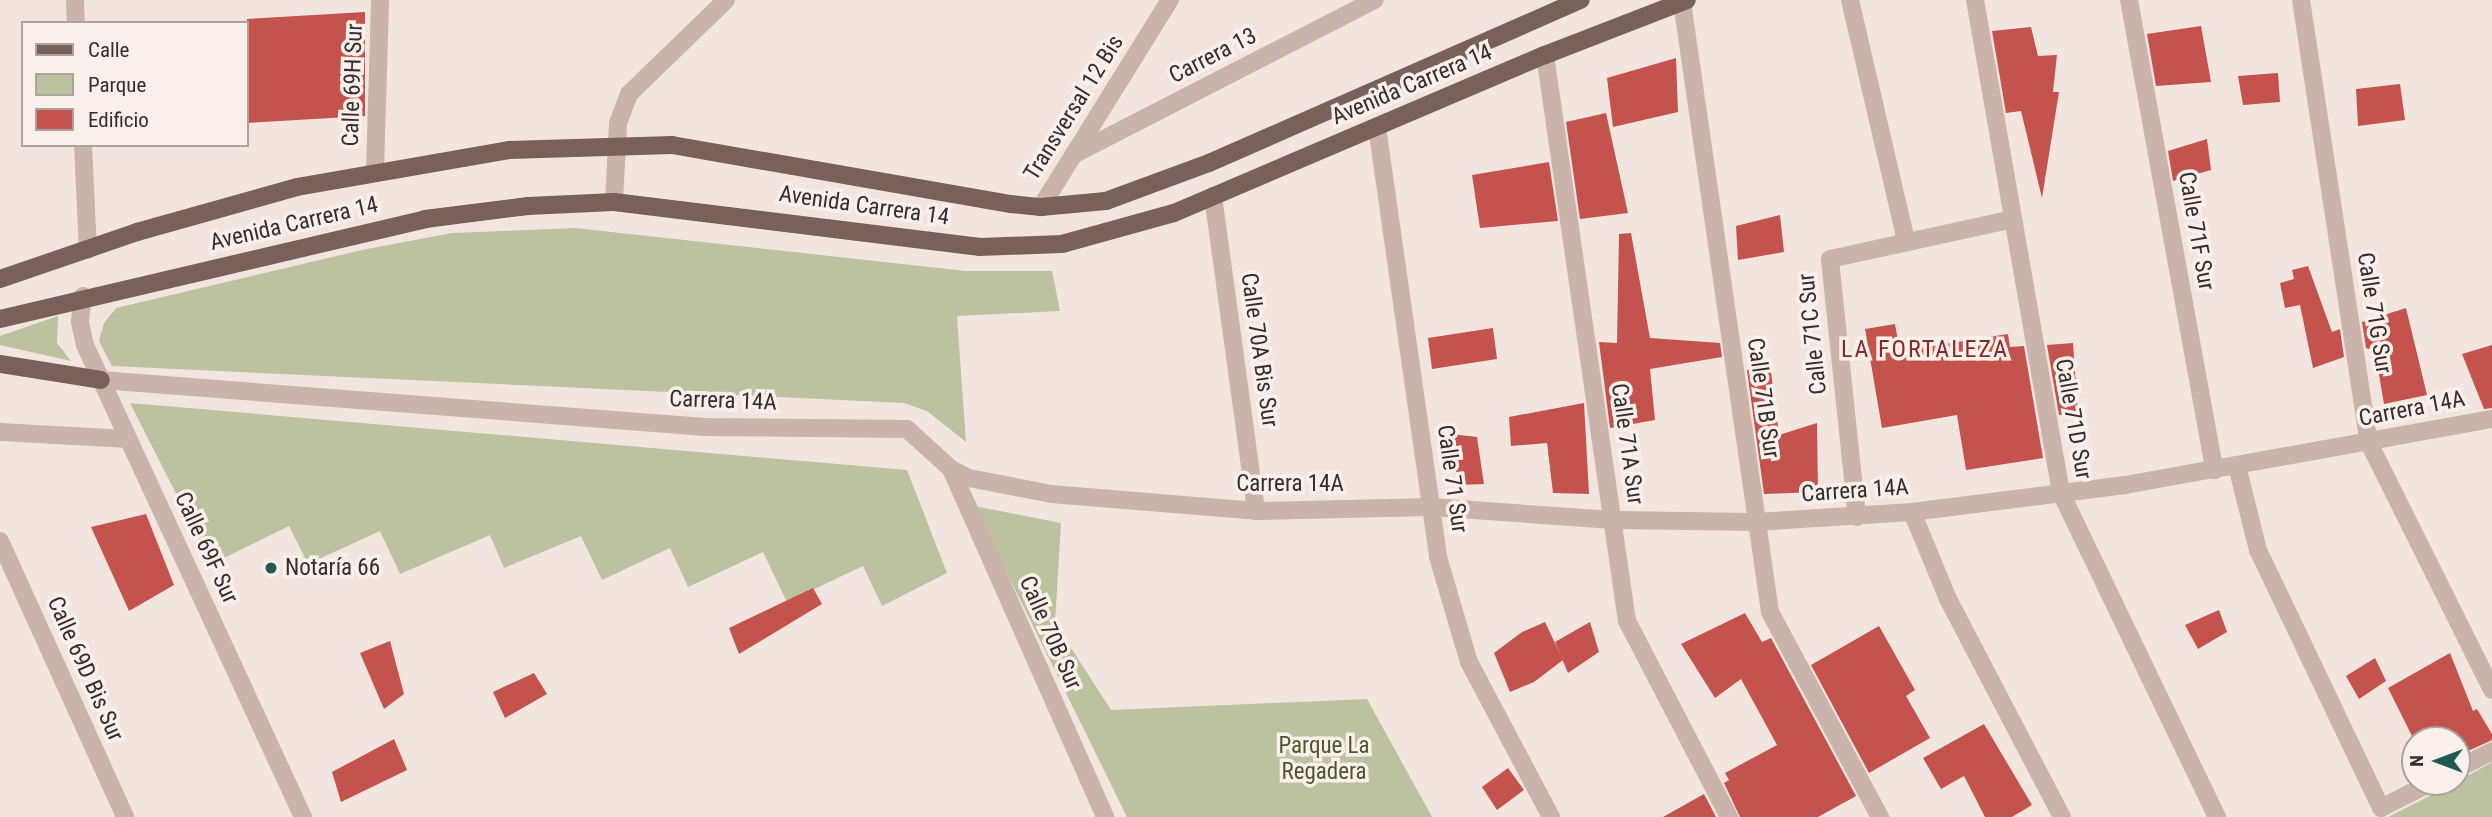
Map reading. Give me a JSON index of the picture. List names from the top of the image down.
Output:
{
  "streets": {
    "main road": ["Avenida Carrera 14"],
    "street": [
      "Carrera 13",
      "Calle 69H Sur",
      "Transversal 12 Bis",
      "Calle 71F Sur",
      "Calle 71G Sur",
      "Calle 71C Sur",
      "Calle 70A Bis Sur",
      "Calle 71B Sur",
      "Carrera 14A",
      "Calle 71D Sur",
      "Calle 71A Sur",
      "Calle 71 Sur",
      "Calle 69F Sur",
      "Calle 70B Sur",
      "Calle 69D Bis Sur"
    ]
  },
  "crossings": [
    ["Carrera 13", "Transversal 12 Bis"],
    ["Calle 69H Sur", "Avenida Carrera 14"],
    ["Avenida Carrera 14", "Transversal 12 Bis"],
    ["Avenida Carrera 14", "Calle 70A Bis Sur"],
    ["Avenida Carrera 14", "Calle 71B Sur"],
    ["Avenida Carrera 14", "Calle 71A Sur"],
    ["Avenida Carrera 14", "Calle 71 Sur"],
    ["Avenida Carrera 14", "Calle 69F Sur"],
    ["Calle 71F Sur", "Carrera 14A"],
    ["Calle 71G Sur", "Carrera 14A"],
    ["Calle 71C Sur", "Carrera 14A"],
    ["Calle 70A Bis Sur", "Carrera 14A"],
    ["Calle 71B Sur", "Carrera 14A"],
    ["Carrera 14A", "Calle 71D Sur"],
    ["Carrera 14A", "Calle 71A Sur"],
    ["Carrera 14A", "Calle 71 Sur"],
    ["Carrera 14A", "Calle 69F Sur"],
    ["Carrera 14A", "Calle 70B Sur"]
  ],
  "districts": ["LA FORTALEZA"],
  "parks": ["Parque La Regadera"],
  "places": ["Notaría 66"],
  "legend": ["Calle", "Parque", "Edificio"],
  "north": "left"
}
